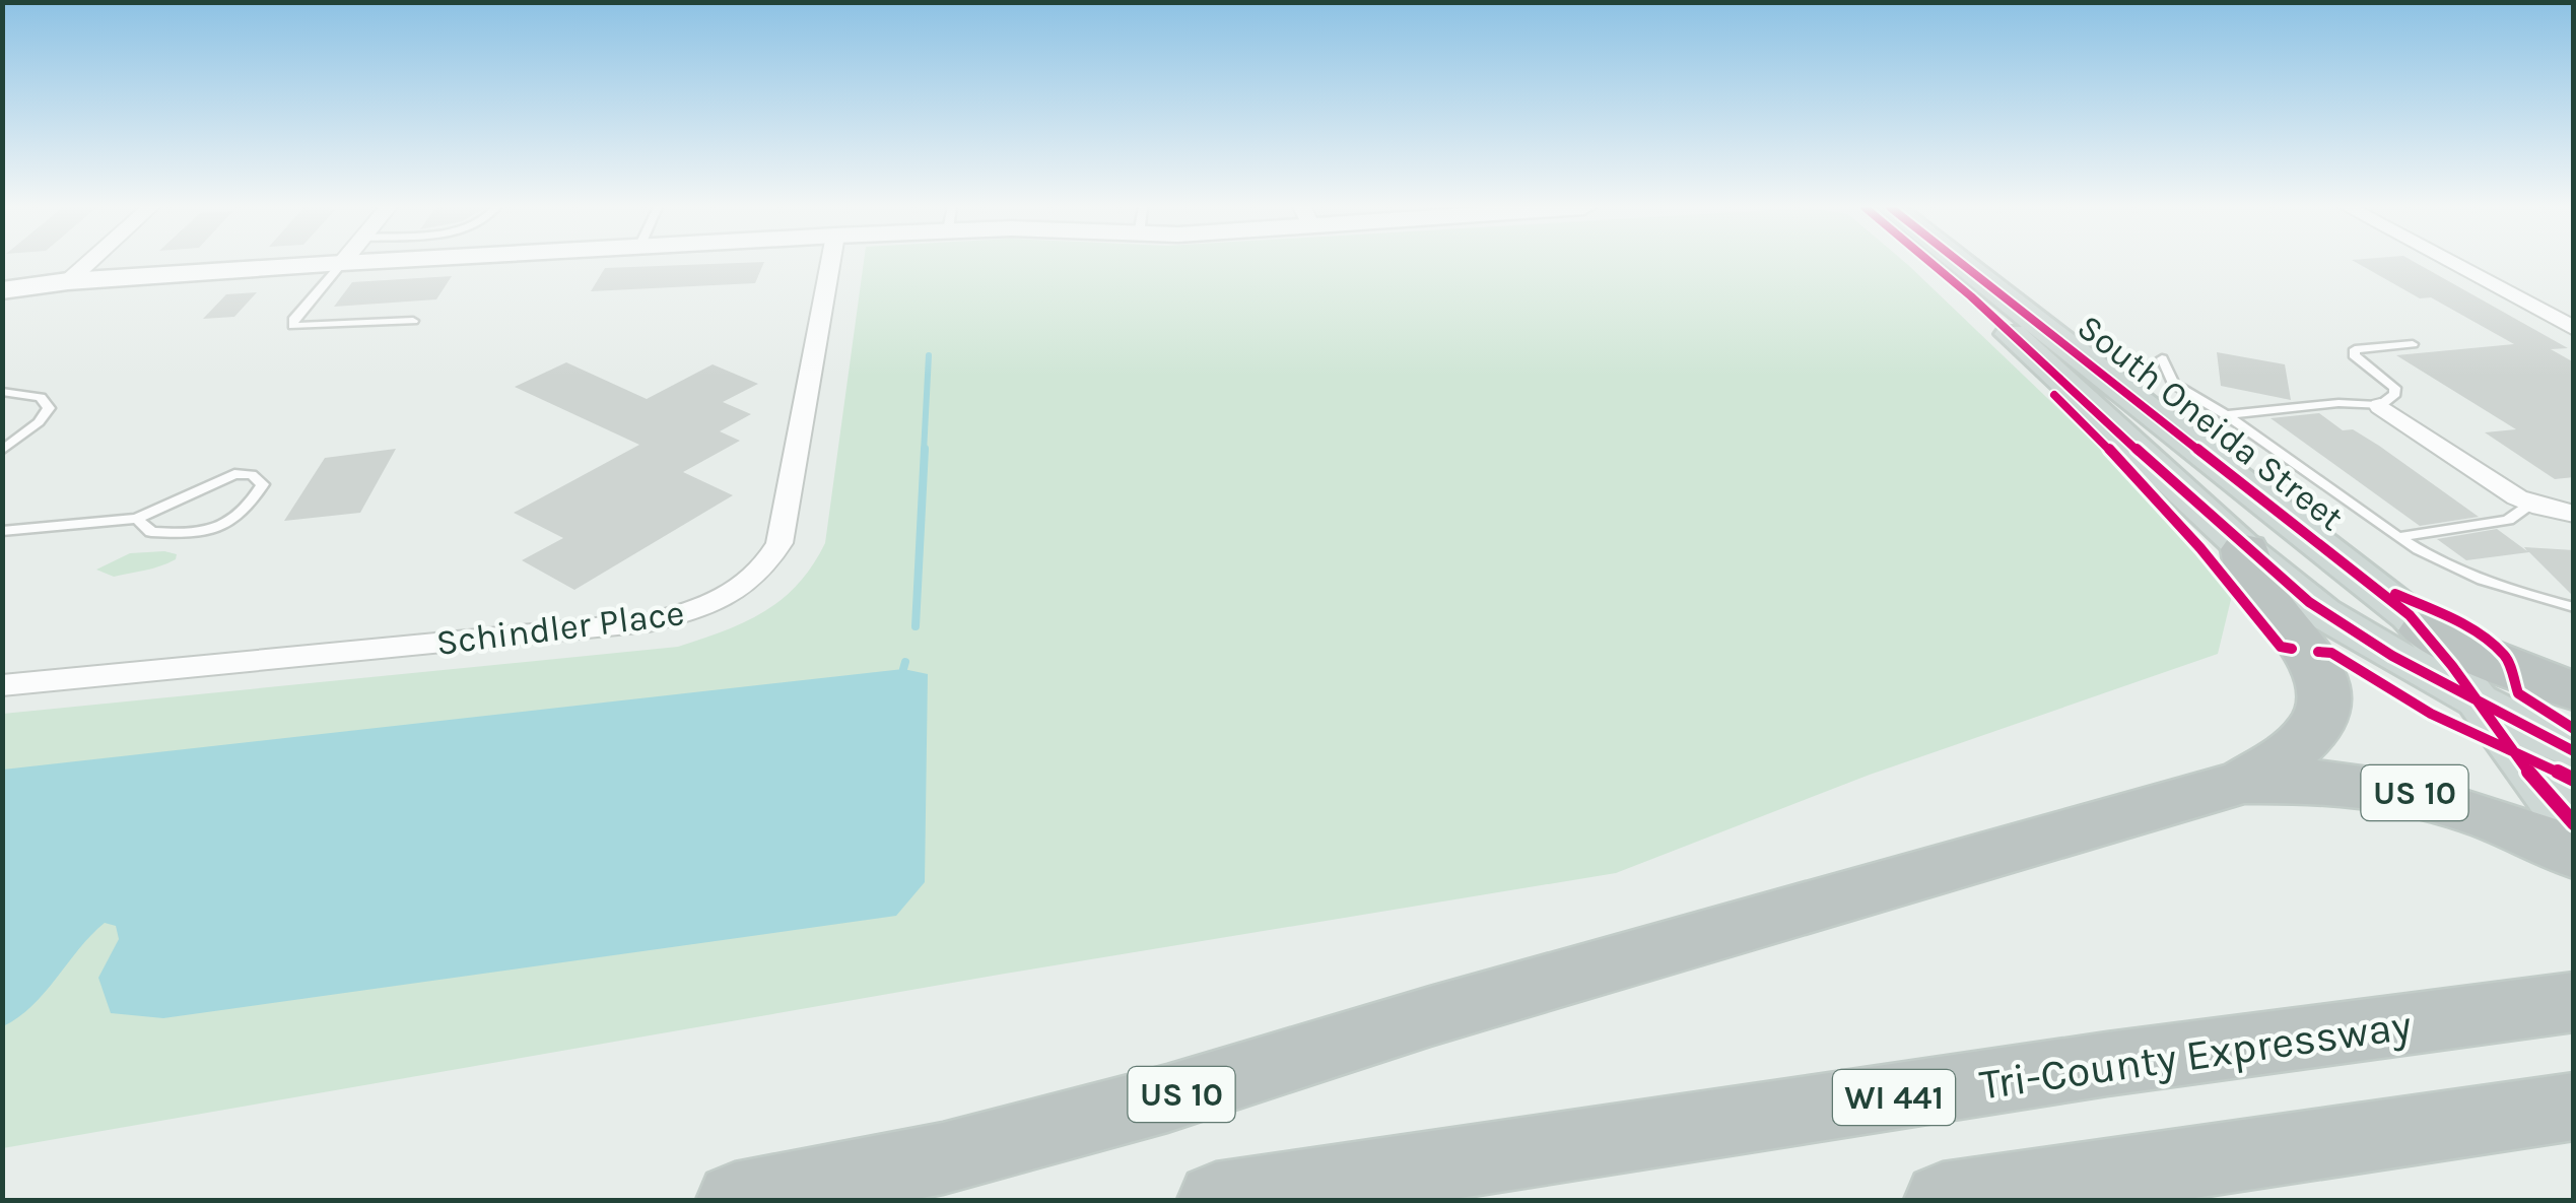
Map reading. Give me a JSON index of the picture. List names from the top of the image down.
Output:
{
  "streets": {
    "highway": ["US 10", "Tri-County Expressway", "WI 441"],
    "main road": ["South Oneida Street"],
    "street": ["Schindler Place"]
  }
}
